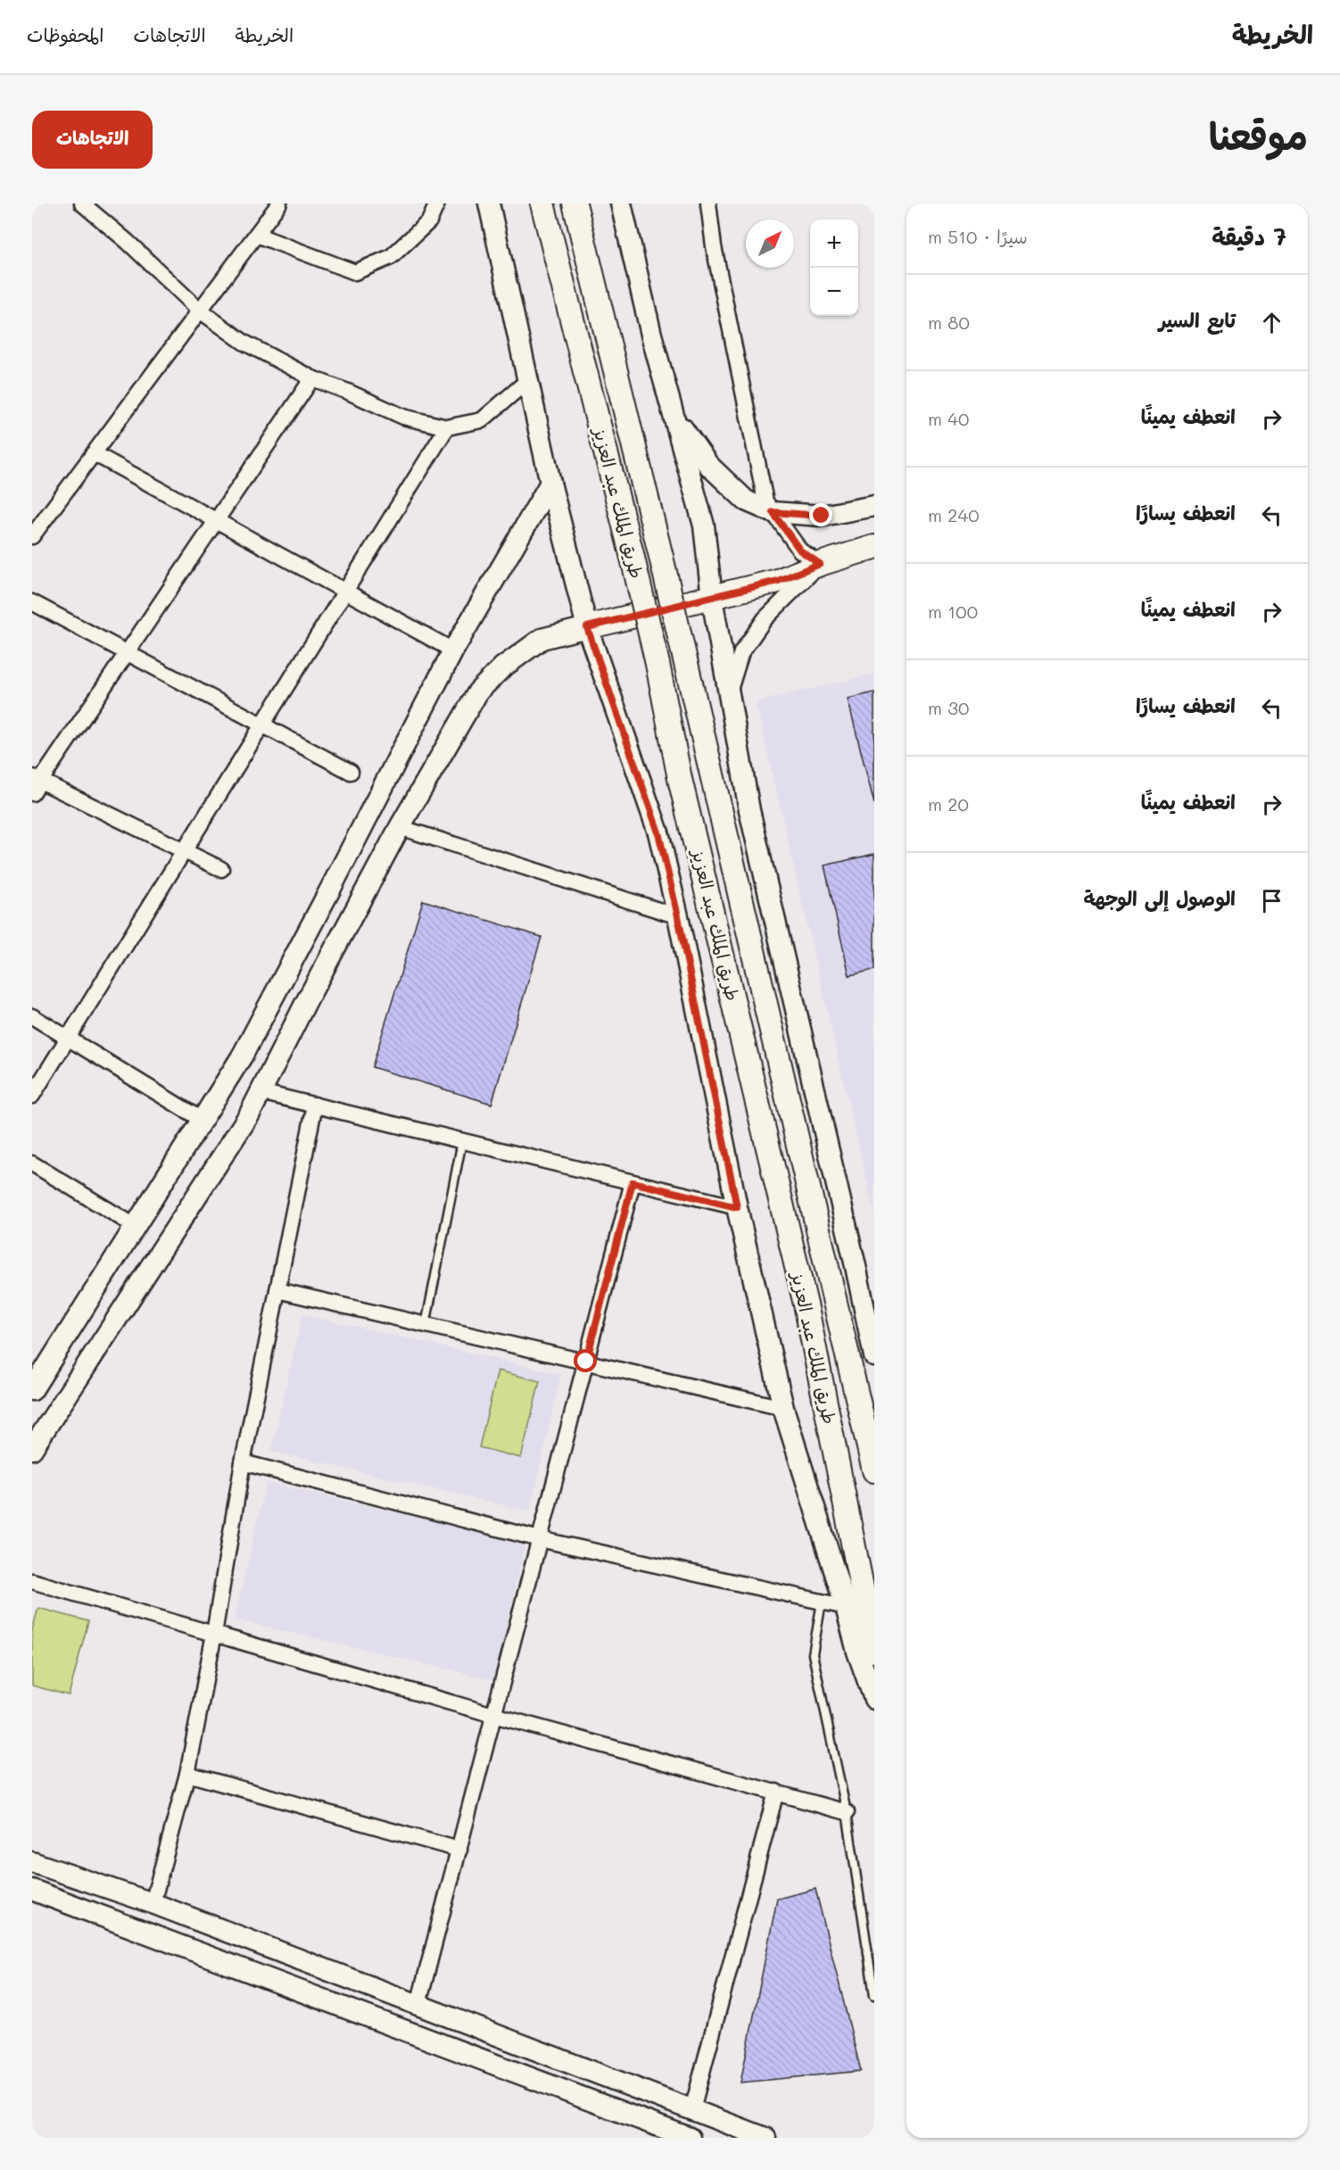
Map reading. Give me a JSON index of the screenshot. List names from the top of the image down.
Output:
{
  "streets": {
    "main road": ["طريق الملك عبد العزيز"]
  },
  "north": "top right",
  "page": {
    "header": "الخريطة",
    "nav": ["الخريطة", "الاتجاهات", "المحفوظات"],
    "title": "موقعنا",
    "buttons": "الاتجاهات",
    "heading": ["7 دقيقة", "سيرًا · 510 m"],
    "map_buttons": ["+", "−"],
    "list": [
      ["تابع السير", "80 m"],
      ["انعطف يمينًا", "40 m"],
      ["انعطف يسارًا", "240 m"],
      ["انعطف يمينًا", "100 m"],
      ["انعطف يسارًا", "30 m"],
      ["انعطف يمينًا", "20 m"],
      "الوصول إلى الوجهة"
    ]
  }
}
